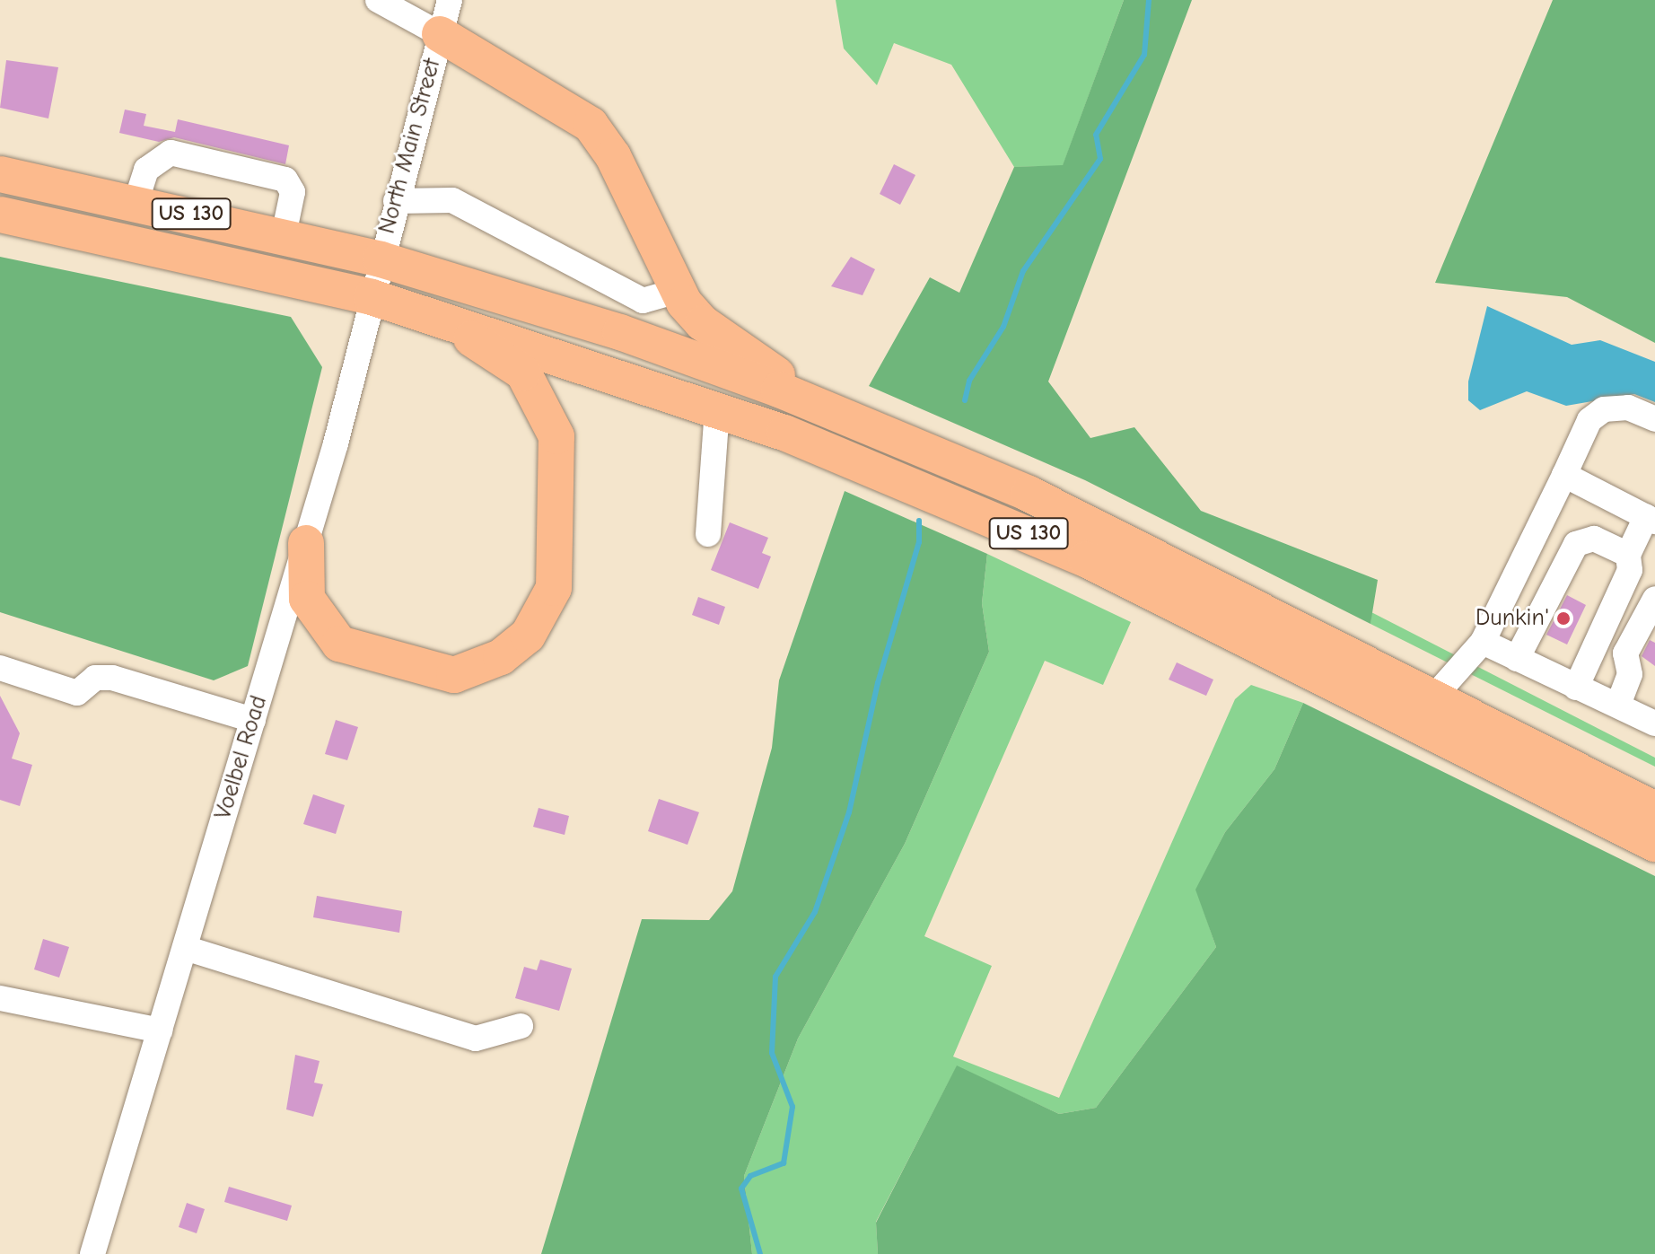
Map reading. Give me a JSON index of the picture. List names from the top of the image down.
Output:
{
  "streets": {
    "highway": ["US 130"],
    "street": ["North Main Street", "Voelbel Road"]
  },
  "crossings": [
    ["North Main Street", "US 130"],
    ["North Main Street", "Voelbel Road"],
    ["US 130", "Voelbel Road"]
  ],
  "places": ["Dunkin'"]
}
